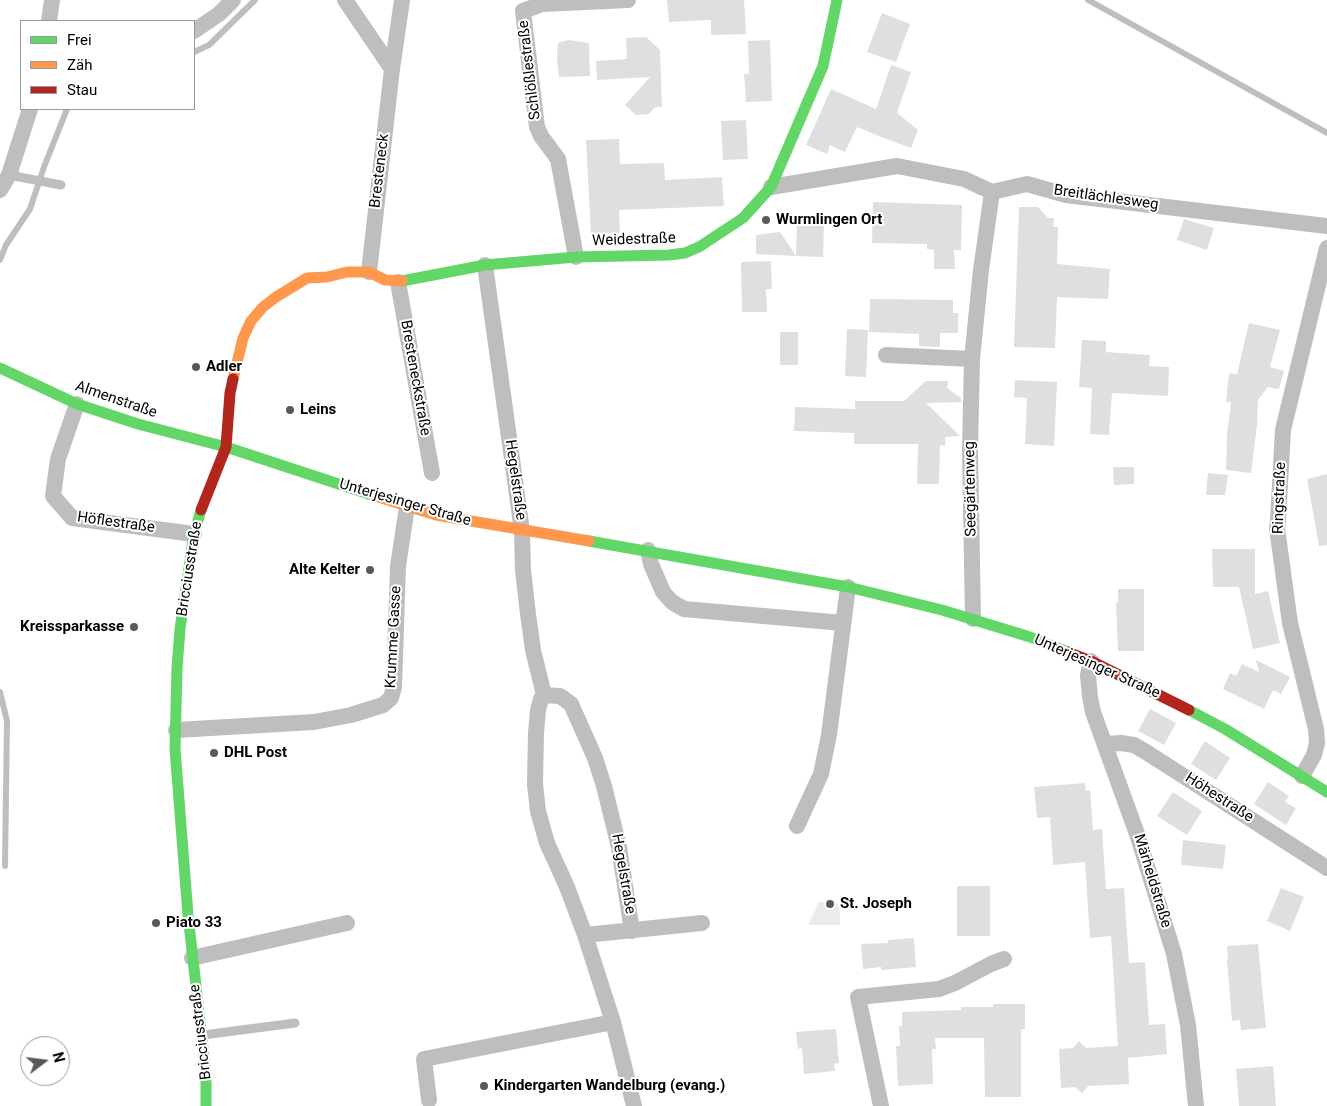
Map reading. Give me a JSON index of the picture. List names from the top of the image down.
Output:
{
  "streets": {
    "main road": [
      "Weidestraße",
      "Almenstraße",
      "Unterjesinger Straße",
      "Bricciusstraße"
    ],
    "street": [
      "Schlößlestraße",
      "Bresteneck",
      "Breitlächlesweg",
      "Bresteneckstraße",
      "Hegelstraße",
      "Seegärtenweg",
      "Ringstraße",
      "Höflestraße",
      "Krumme Gasse",
      "Höhestraße",
      "Märheldstraße"
    ]
  },
  "crossings": [
    ["Schlößlestraße", "Weidestraße"],
    ["Bresteneck", "Weidestraße"],
    ["Bresteneck", "Bricciusstraße"],
    ["Breitlächlesweg", "Seegärtenweg"],
    ["Weidestraße", "Bresteneckstraße"],
    ["Weidestraße", "Hegelstraße"],
    ["Weidestraße", "Bricciusstraße"],
    ["Almenstraße", "Unterjesinger Straße"],
    ["Almenstraße", "Höflestraße"],
    ["Almenstraße", "Bricciusstraße"],
    ["Hegelstraße", "Unterjesinger Straße"],
    ["Seegärtenweg", "Unterjesinger Straße"],
    ["Ringstraße", "Unterjesinger Straße"],
    ["Unterjesinger Straße", "Bricciusstraße"],
    ["Unterjesinger Straße", "Krumme Gasse"],
    ["Unterjesinger Straße", "Märheldstraße"],
    ["Höflestraße", "Bricciusstraße"],
    ["Bricciusstraße", "Krumme Gasse"],
    ["Höhestraße", "Märheldstraße"]
  ],
  "places": [
    "Wurmlingen Ort",
    "Adler",
    "Leins",
    "Alte Kelter",
    "Kreissparkasse",
    "DHL Post",
    "St. Joseph",
    "Piato 33",
    "Kindergarten Wandelburg (evang.)"
  ],
  "legend": ["Frei", "Zäh", "Stau"],
  "north": "right"
}
